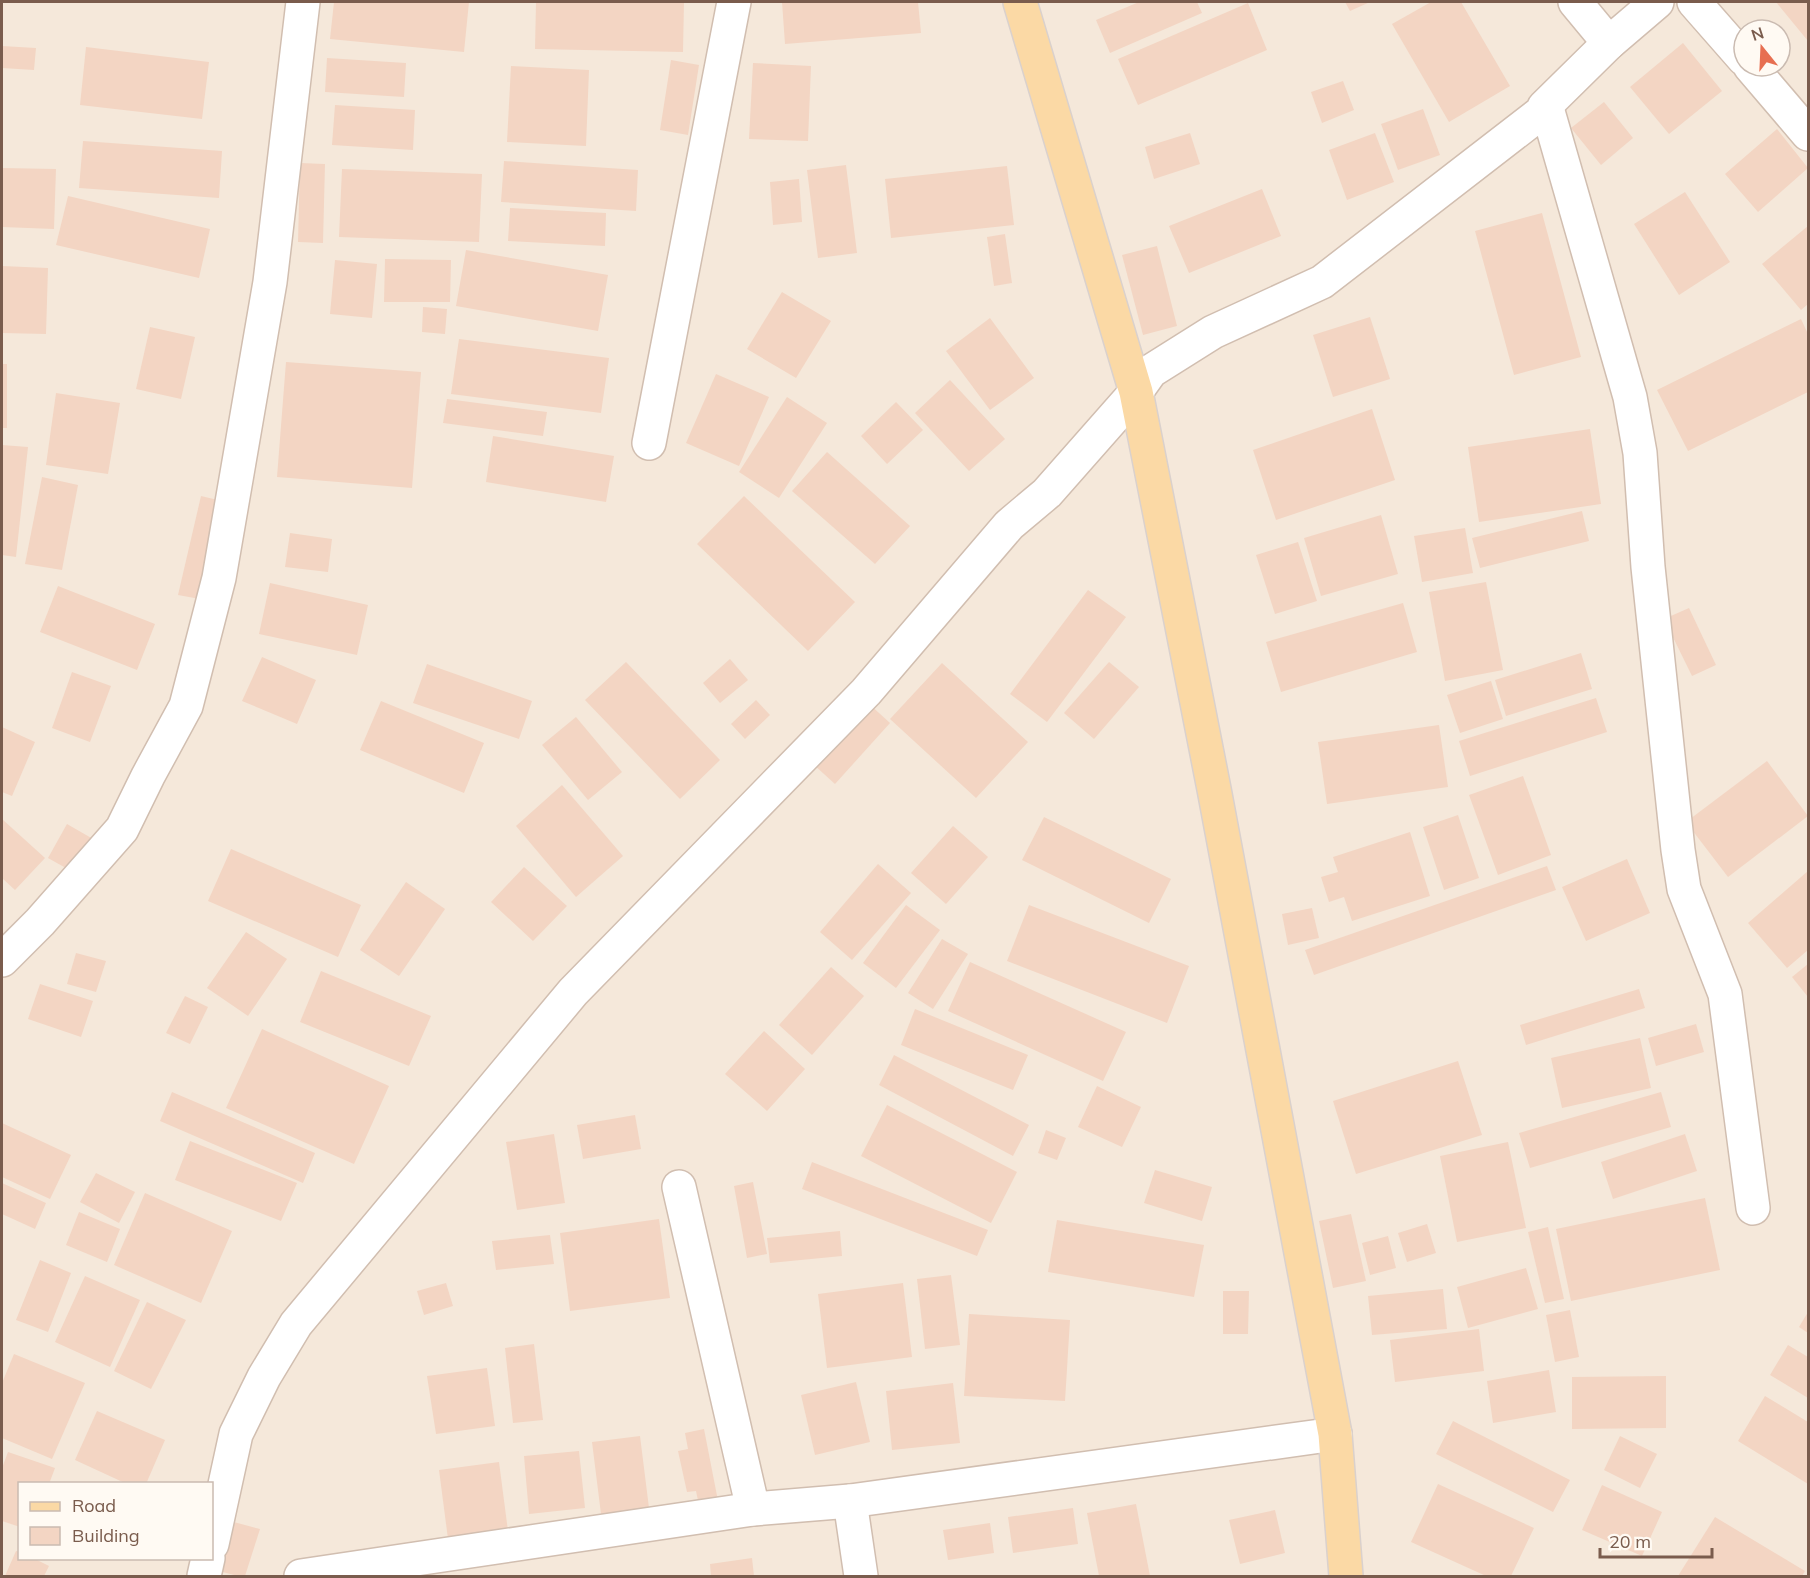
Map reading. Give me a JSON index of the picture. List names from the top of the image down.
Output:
{
  "legend": ["Road", "Building"],
  "scale_bar": "20 m",
  "north": "top"
}
